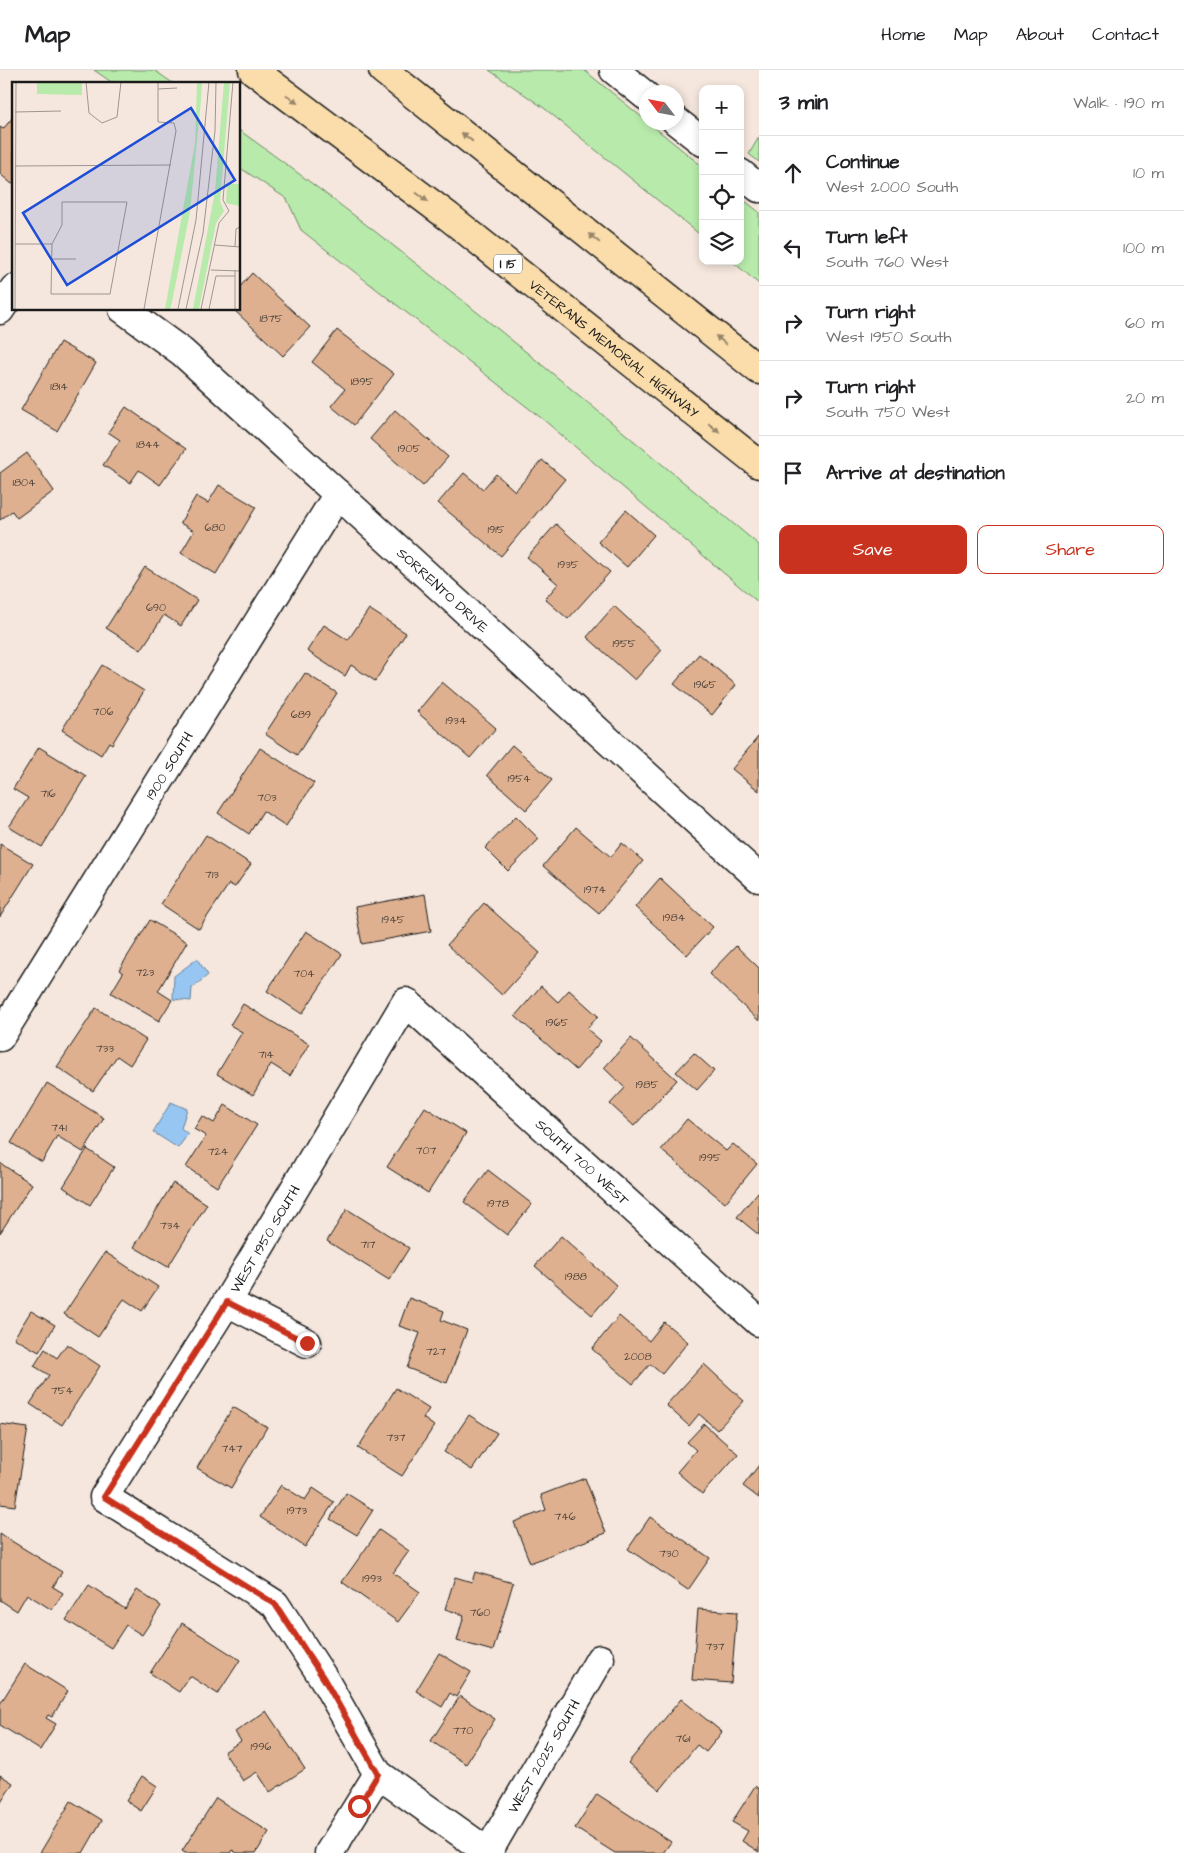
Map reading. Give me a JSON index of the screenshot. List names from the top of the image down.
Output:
{
  "streets": {
    "highway": ["I 15", "VETERANS MEMORIAL HIGHWAY"],
    "street": [
      "SORRENTO DRIVE",
      "1900 SOUTH",
      "SOUTH 700 WEST",
      "WEST 1950 SOUTH",
      "WEST 2025 SOUTH"
    ]
  },
  "crossings": [
    ["SORRENTO DRIVE", "1900 SOUTH"],
    ["SOUTH 700 WEST", "WEST 1950 SOUTH"]
  ],
  "house_numbers": [
    "1875",
    "1895",
    "1814",
    "1844",
    "1905",
    "1804",
    "680",
    "1915",
    "1935",
    "690",
    "1955",
    "1965",
    "706",
    "689",
    "1934",
    "1954",
    "716",
    "703",
    "713",
    "1974",
    "1984",
    "1945",
    "723",
    "704",
    "1965",
    "733",
    "714",
    "1985",
    "741",
    "707",
    "724",
    "1995",
    "1978",
    "734",
    "717",
    "1988",
    "727",
    "2008",
    "754",
    "737",
    "747",
    "1973",
    "746",
    "730",
    "1993",
    "760",
    "737",
    "770",
    "761",
    "1996"
  ],
  "north": "top left",
  "page": {
    "header": "Map",
    "nav": [
      "Home",
      "Map",
      "About",
      "Contact"
    ],
    "heading": ["3 min", "Walk · 190 m"],
    "map_buttons": ["+", "−"],
    "list": [
      ["Continue", "West 2000 South", "10 m"],
      ["Turn left", "South 760 West", "100 m"],
      ["Turn right", "West 1950 South", "60 m"],
      ["Turn right", "South 750 West", "20 m"],
      "Arrive at destination"
    ],
    "buttons": ["Save", "Share"]
  }
}
